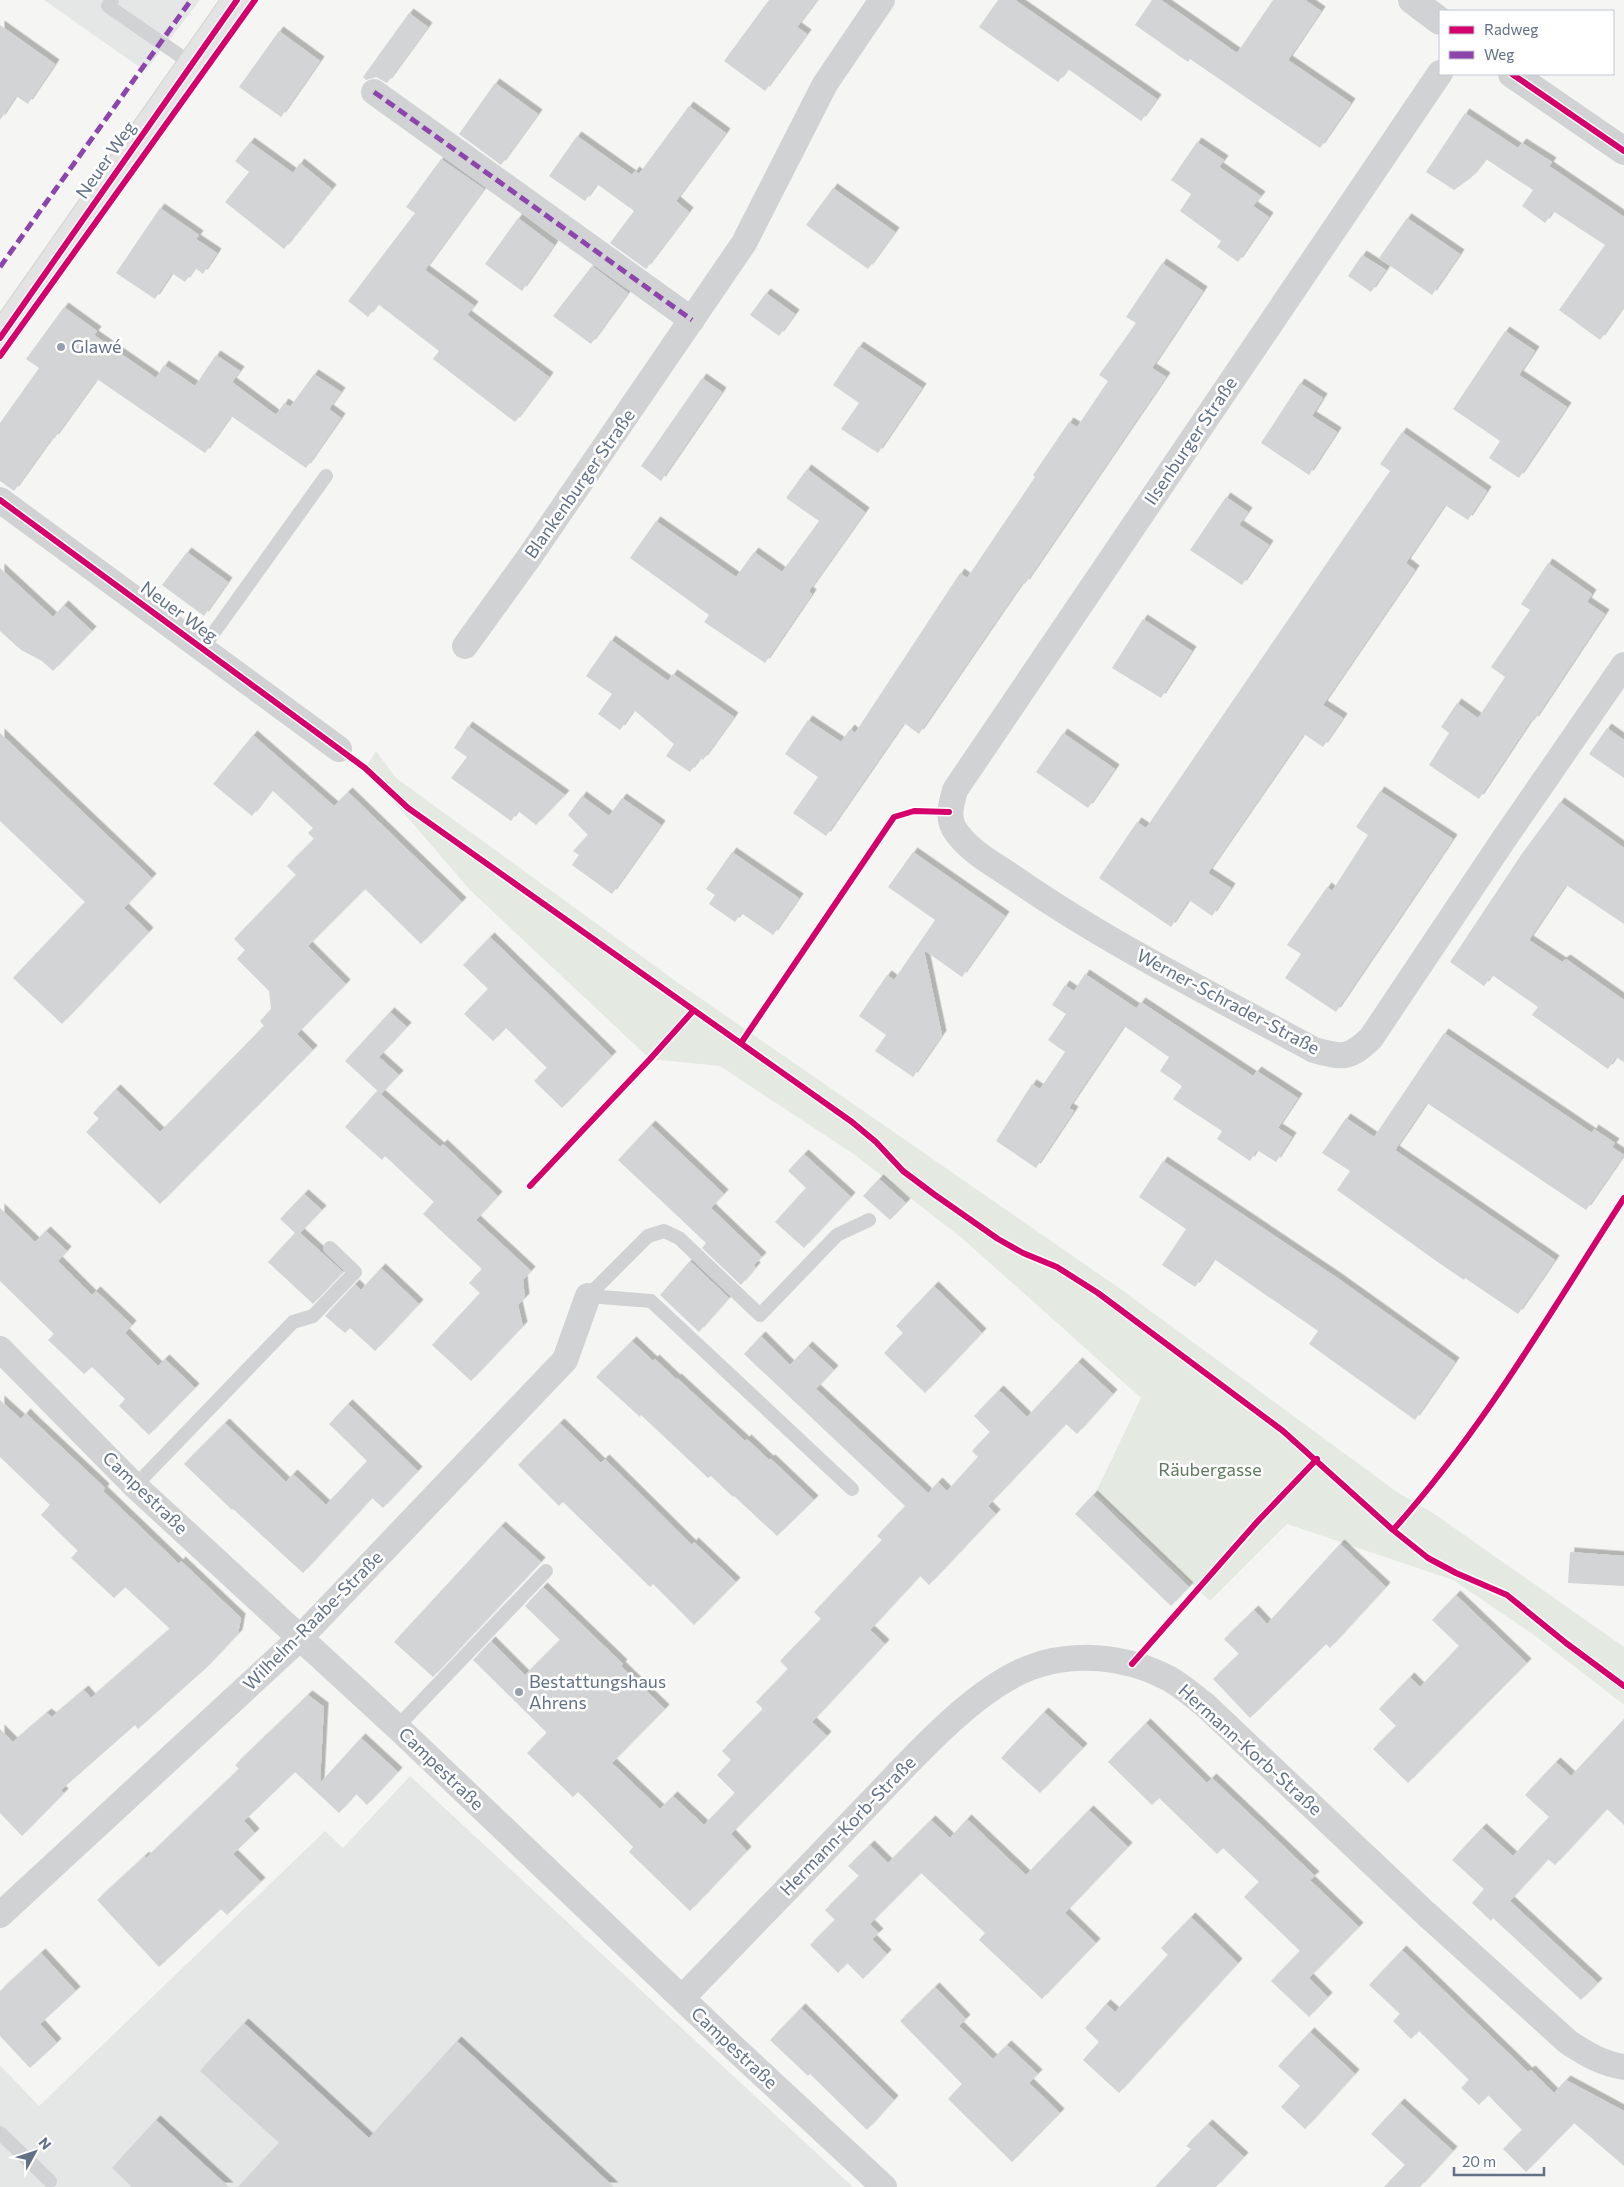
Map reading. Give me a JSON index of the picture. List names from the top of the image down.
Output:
{
  "streets": {
    "main road": ["Neuer Weg"],
    "street": [
      "Ilsenburger Straße",
      "Blankenburger Straße",
      "Werner-Schrader-Straße",
      "Campestraße",
      "Wilhelm-Raabe-Straße",
      "Hermann-Korb-Straße"
    ]
  },
  "crossings": [
    ["Ilsenburger Straße", "Werner-Schrader-Straße"],
    ["Campestraße", "Wilhelm-Raabe-Straße"],
    ["Campestraße", "Hermann-Korb-Straße"]
  ],
  "parks": ["Räubergasse"],
  "places": ["Glawé", "Bestattungshaus Ahrens"],
  "legend": ["Radweg", "Weg"],
  "scale_bar": "20 m",
  "north": "top right"
}
